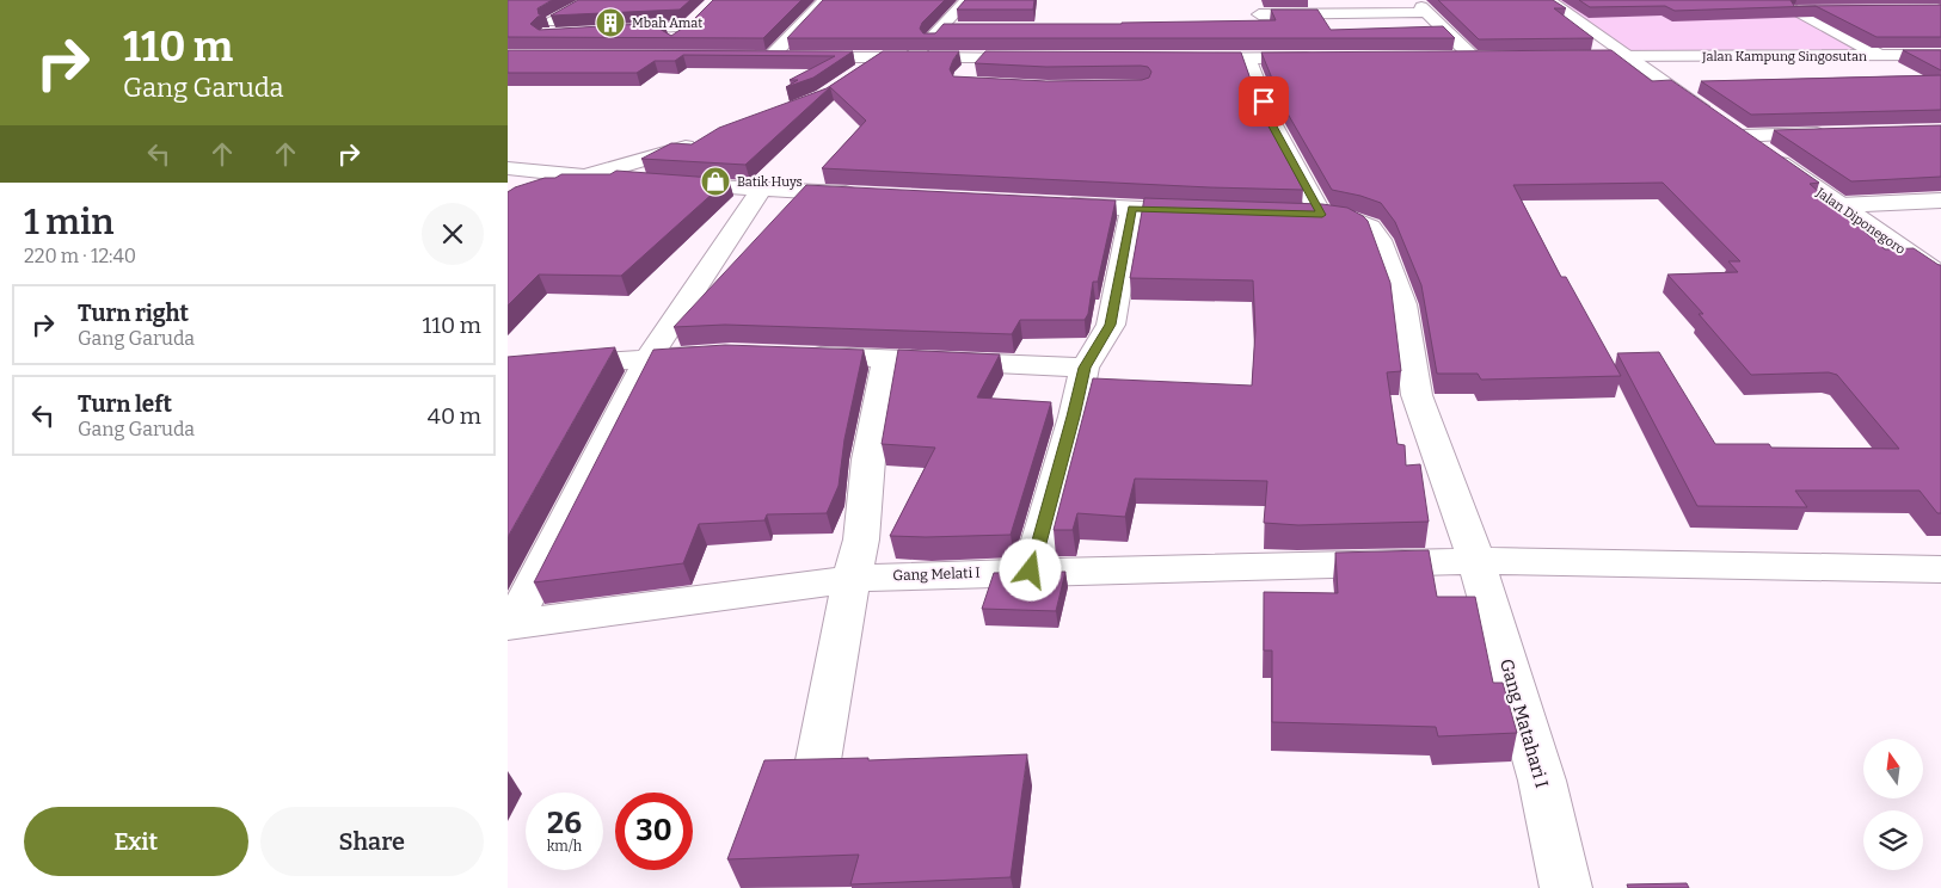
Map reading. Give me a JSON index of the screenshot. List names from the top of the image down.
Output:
{
  "streets": {
    "street": [
      "Jalan Kampung Singosutan",
      "Jalan Diponegoro",
      "Gang Melati I",
      "Gang Matahari I"
    ]
  },
  "crossings": [
    ["Jalan Kampung Singosutan", "Jalan Diponegoro"],
    ["Gang Melati I", "Gang Matahari I"]
  ],
  "places": {
    "building": ["Mbah Amat"],
    "shop": ["Batik Huys"]
  },
  "north": "top",
  "page": {
    "turn": ["110 m", "Gang Garuda"],
    "heading": ["1 min", "220 m · 12:40"],
    "list": [
      {
        "name": "Turn right",
        "note": "Gang Garuda",
        "value": "110 m"
      },
      {
        "name": "Turn left",
        "note": "Gang Garuda",
        "value": "40 m"
      }
    ],
    "speed": "26 km/h",
    "limit": "30",
    "buttons": ["Exit", "Share"]
  }
}
